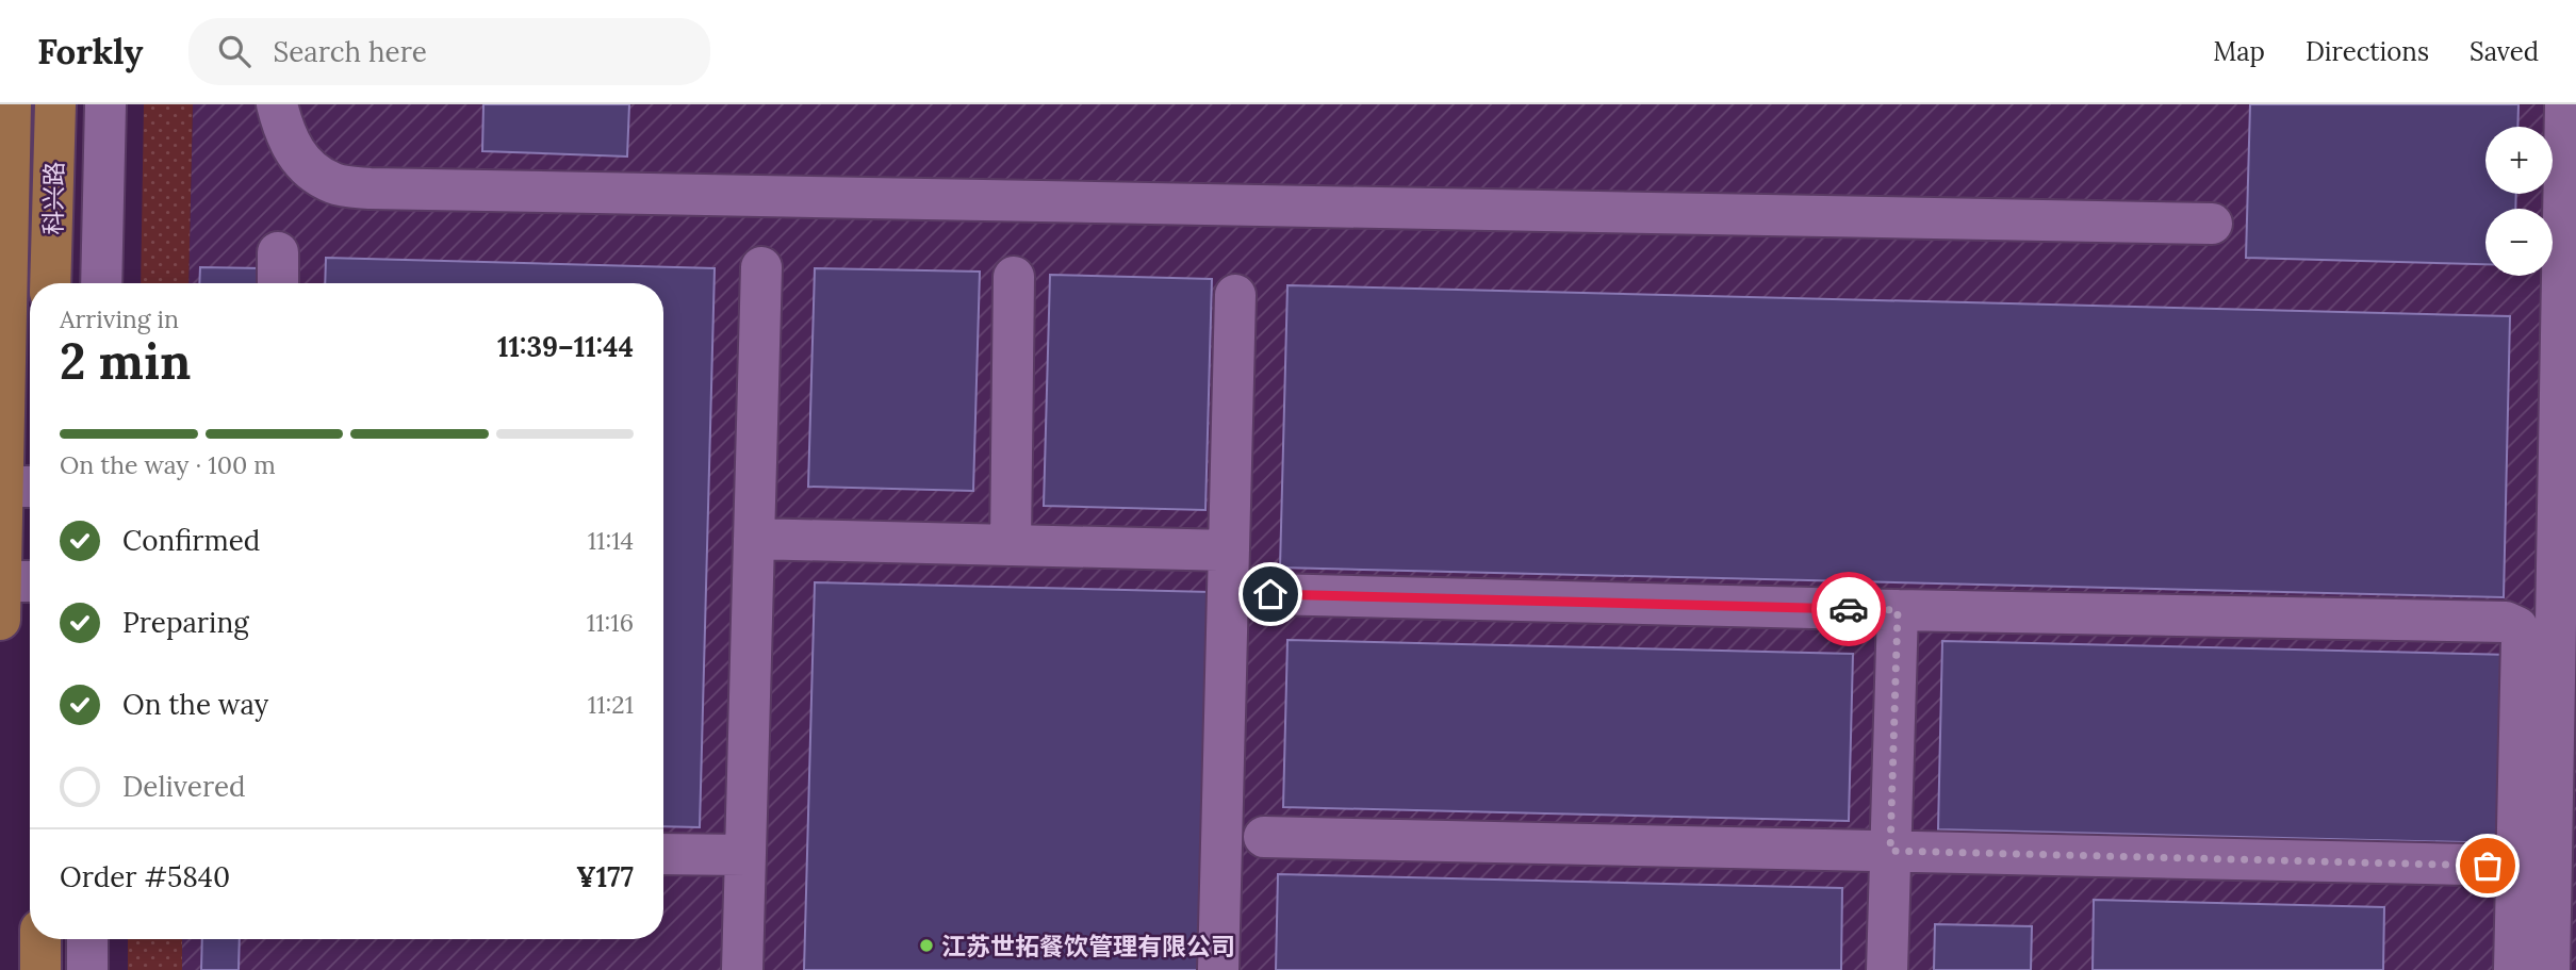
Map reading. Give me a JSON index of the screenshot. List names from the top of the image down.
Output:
{
  "streets": {
    "main road": ["科兴路"]
  },
  "places": ["江苏世拓餐饮管理有限公司"],
  "page": {
    "header": "Forkly",
    "search": "Search here",
    "nav": ["Map", "Directions", "Saved"],
    "map_buttons": ["+", "−"],
    "heading": ["2 min", "Arriving in", "11:39–11:44"],
    "panel": ["Order #5840", "¥177"],
    "bar": "On the way · 100 m",
    "list": [
      ["Confirmed", "11:14"],
      ["Preparing", "11:16"],
      ["On the way", "11:21"],
      "Delivered"
    ]
  }
}
